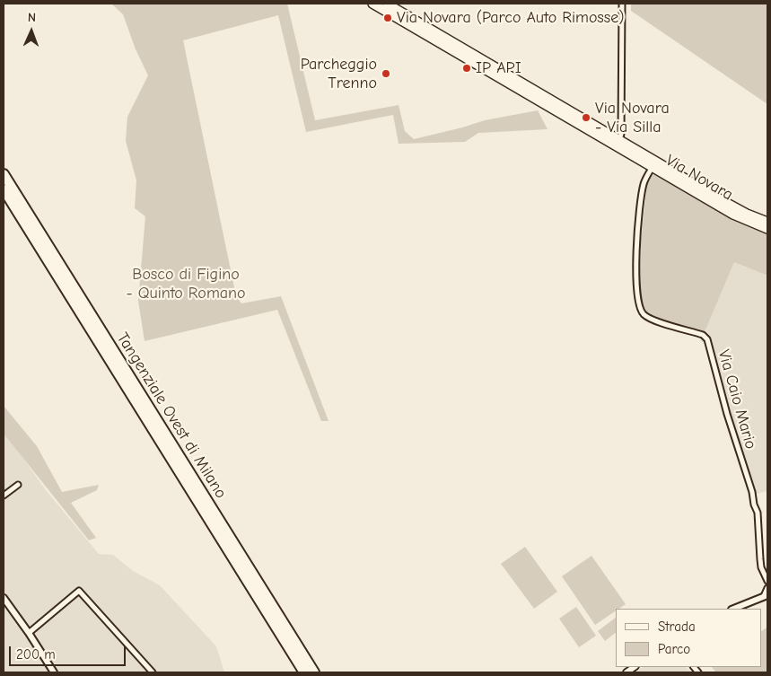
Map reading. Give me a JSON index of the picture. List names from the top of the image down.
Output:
{
  "streets": {
    "highway": ["Tangenziale Ovest di Milano"],
    "main road": ["Via Novara"],
    "street": ["Via Caio Mario"]
  },
  "crossings": [
    ["Via Novara", "Via Caio Mario"]
  ],
  "parks": ["Bosco di Figino - Quinto Romano"],
  "places": [
    "Via Novara (Parco Auto Rimosse)",
    "IP API",
    "Parcheggio Trenno",
    "Via Novara - Via Silla"
  ],
  "legend": ["Strada", "Parco"],
  "scale_bar": "200 m",
  "north": "top"
}
